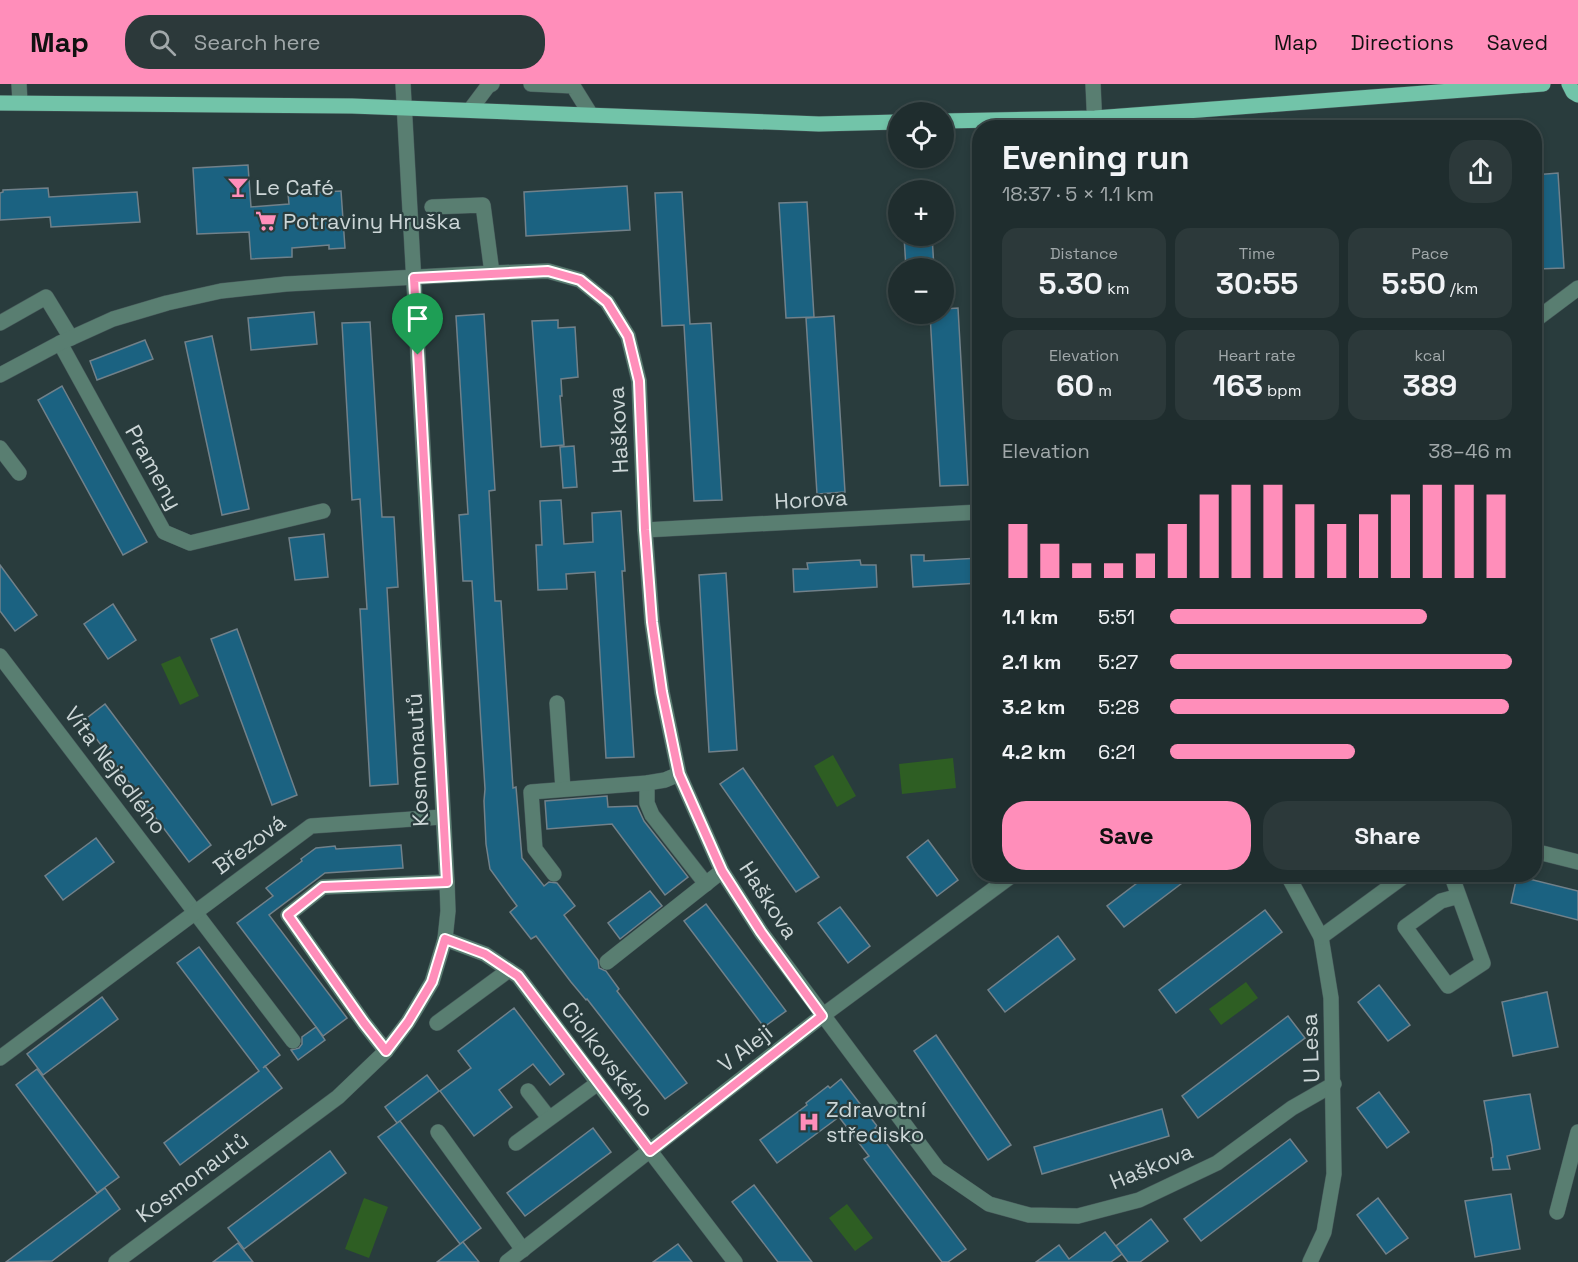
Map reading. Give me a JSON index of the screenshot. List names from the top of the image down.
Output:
{
  "streets": {
    "street": [
      "Haškova",
      "Prameny",
      "Horova",
      "Kosmonautů",
      "Víta Nejedlého",
      "Březová",
      "V Aleji",
      "U Lesa",
      "Ciolkovského"
    ]
  },
  "crossings": [
    ["Haškova", "Horova"],
    ["Haškova", "Kosmonautů"],
    ["Haškova", "V Aleji"],
    ["Haškova", "U Lesa"],
    ["Kosmonautů", "Březová"],
    ["Kosmonautů", "Ciolkovského"],
    ["Víta Nejedlého", "Březová"],
    ["V Aleji", "Ciolkovského"]
  ],
  "places": {
    "bar": ["Le Café"],
    "supermarket": ["Potraviny Hruška"],
    "hospital": ["Zdravotní středisko"]
  },
  "page": {
    "header": "Map",
    "search": "Search here",
    "nav": ["Map", "Directions", "Saved"],
    "map_buttons": ["+", "−"],
    "heading": ["Evening run", "18:37 · 5 × 1.1 km"],
    "stats": [
      ["Distance", "5.30 km"],
      ["Time", "30:55"],
      ["Pace", "5:50 /km"],
      ["Elevation", "60 m"],
      ["Heart rate", "163 bpm"],
      ["kcal", "389"]
    ],
    "chart": ["Elevation", "38–46 m"],
    "list": [
      {
        "name": "1.1 km",
        "note": "5:51"
      },
      {
        "name": "2.1 km",
        "note": "5:27"
      },
      {
        "name": "3.2 km",
        "note": "5:28"
      },
      {
        "name": "4.2 km",
        "note": "6:21"
      }
    ],
    "buttons": ["Save", "Share"]
  }
}
